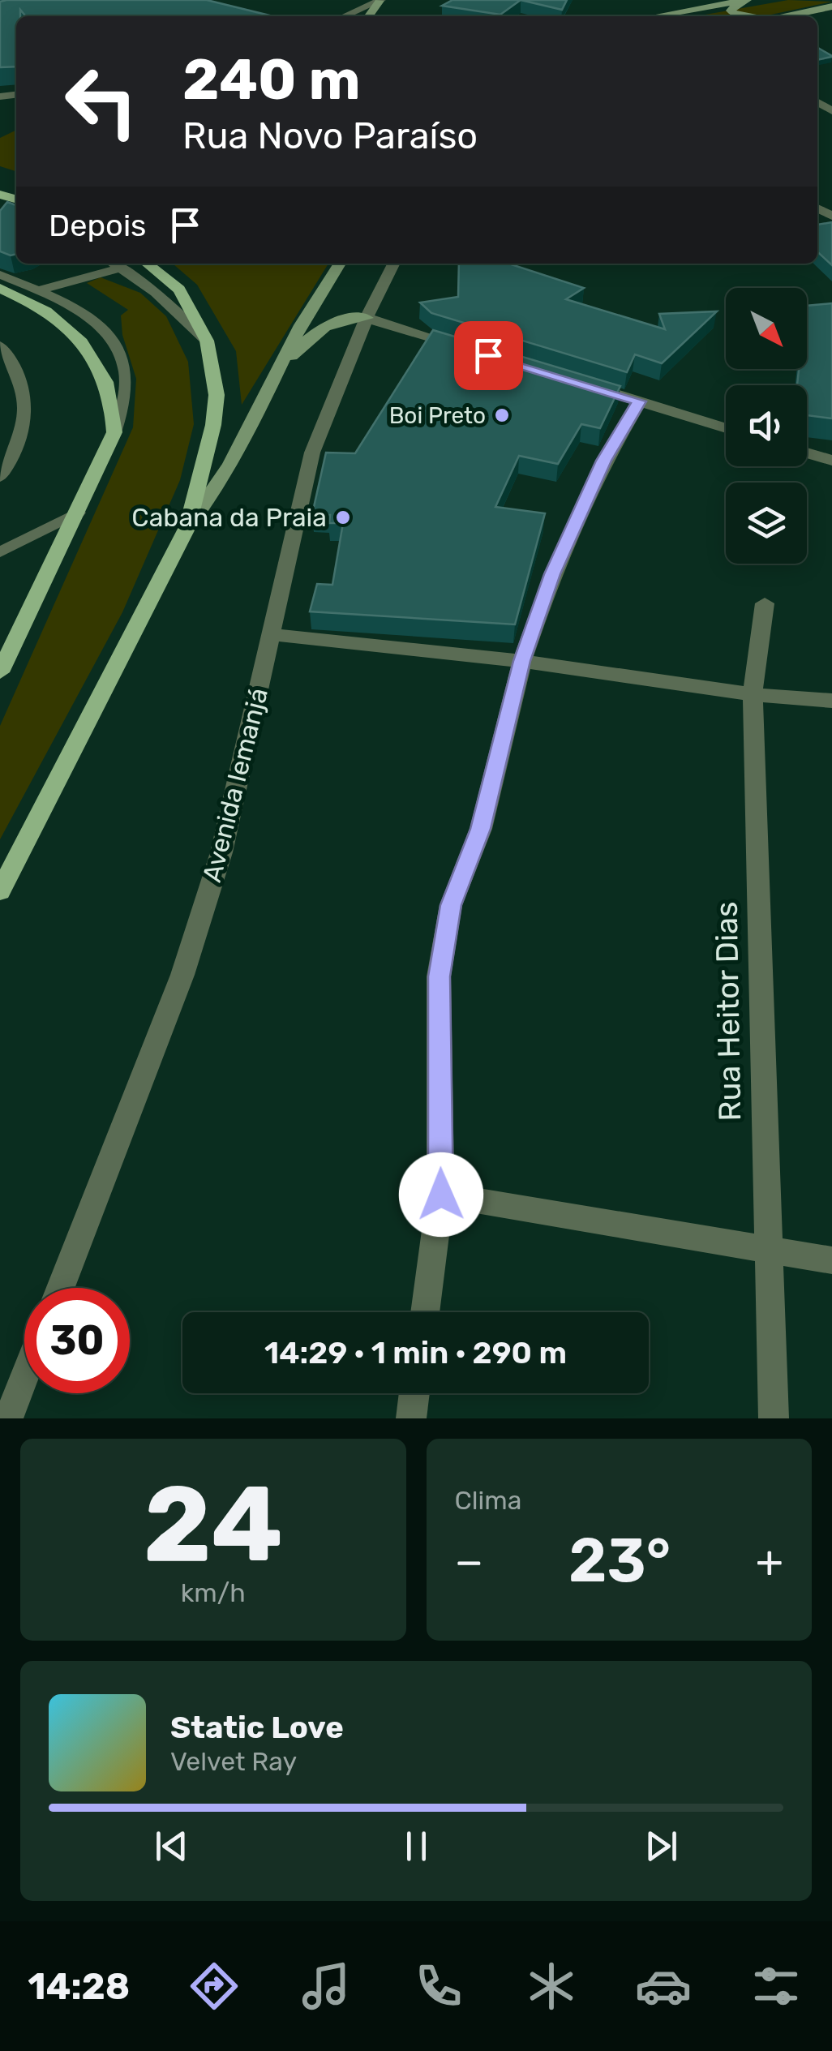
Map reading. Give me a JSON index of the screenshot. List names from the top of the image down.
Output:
{
  "streets": {
    "street": ["Avenida Iemanjá", "Rua Heitor Dias"]
  },
  "places": ["Boi Preto", "Cabana da Praia"],
  "north": "bottom right",
  "page": {
    "turn": ["240 m", "Rua Novo Paraíso"],
    "then": "Depois",
    "limit": "30",
    "trip": "14:29 · 1 min · 290 m",
    "tile": [
      ["24", "km/h"],
      "Clima"
    ],
    "heat": ["−", "23°", "+"],
    "song": ["Static Love", "Velvet Ray"],
    "tabs": "14:28"
  }
}
